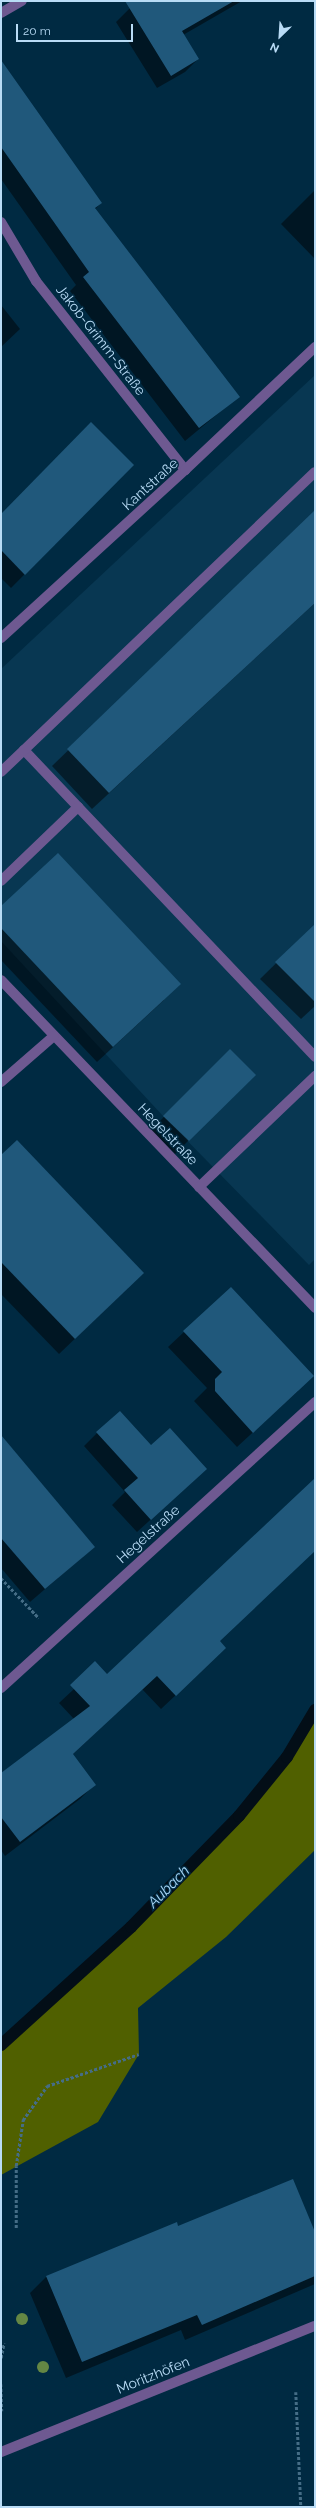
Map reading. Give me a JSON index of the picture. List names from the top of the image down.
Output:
{
  "streets": {
    "street": [
      "Jakob-Grimm-Straße",
      "Kantstraße",
      "Hegelstraße",
      "Moritzhöfen"
    ]
  },
  "crossings": [
    ["Jakob-Grimm-Straße", "Kantstraße"]
  ],
  "water": ["Aubach"],
  "scale_bar": "20 m",
  "north": "bottom left"
}
